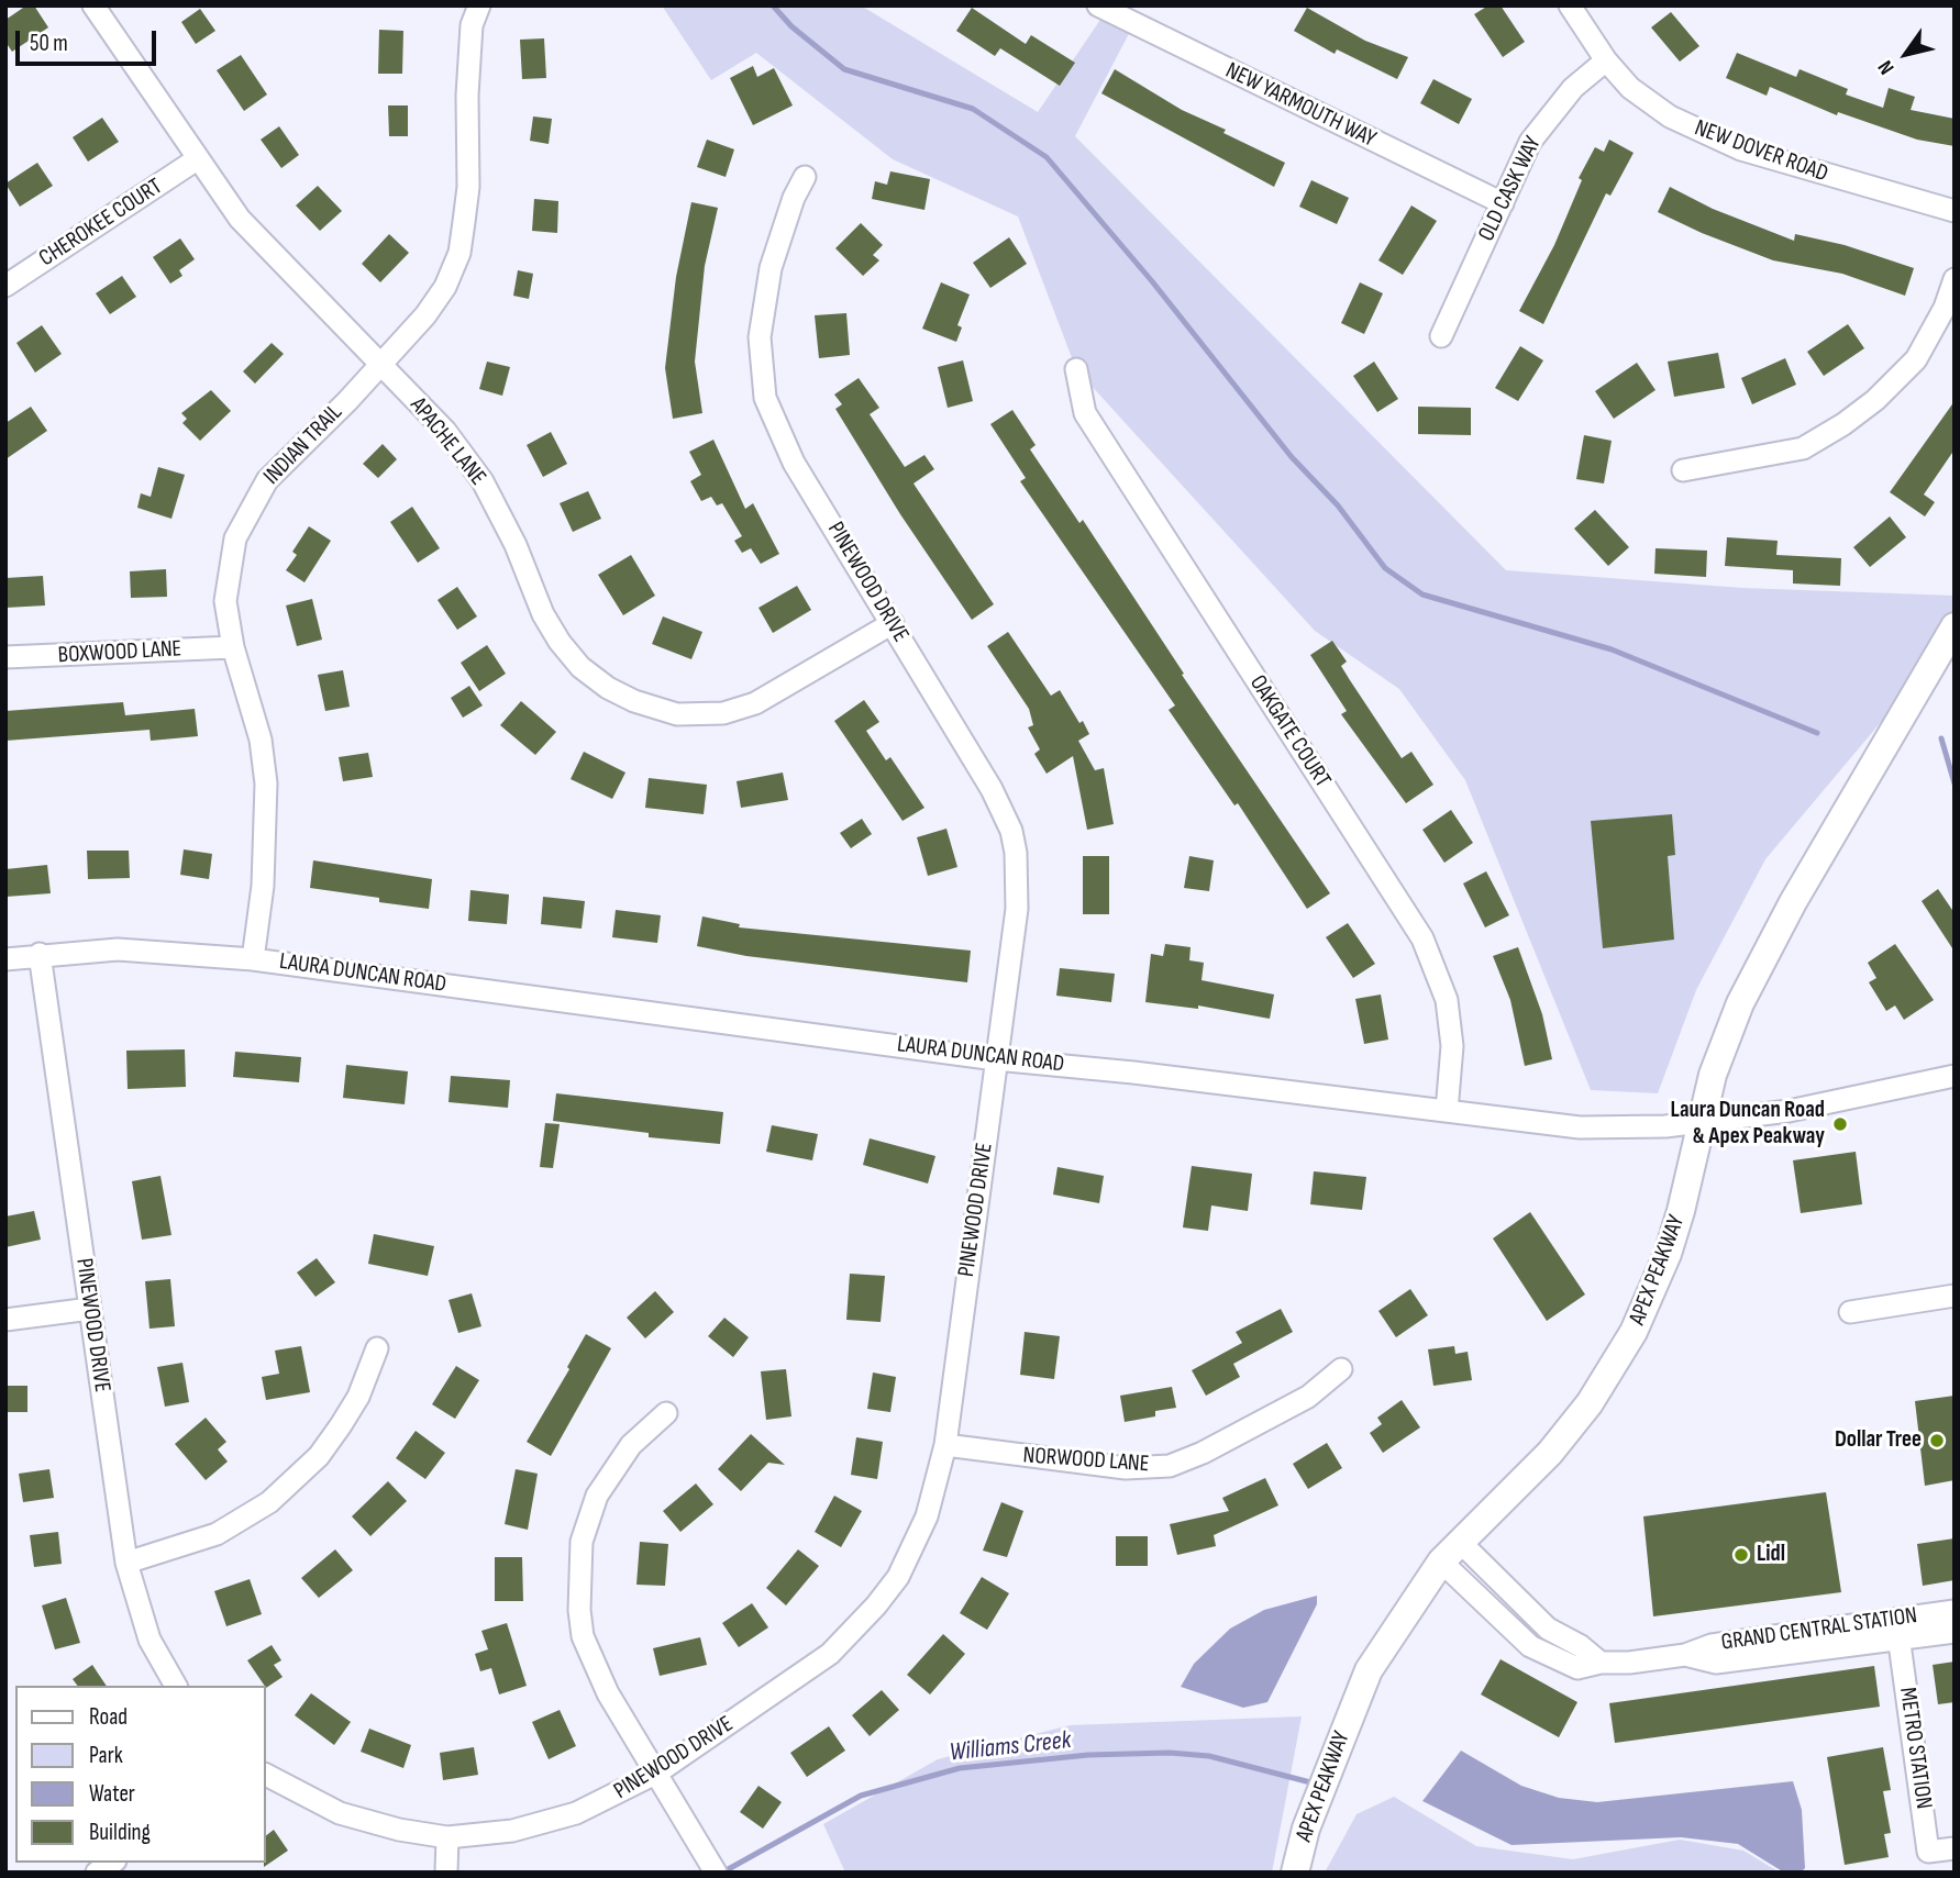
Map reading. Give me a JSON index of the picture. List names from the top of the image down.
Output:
{
  "streets": {
    "main road": ["APEX PEAKWAY"],
    "street": [
      "NEW YARMOUTH WAY",
      "NEW DOVER ROAD",
      "OLD CASK WAY",
      "CHEROKEE COURT",
      "APACHE LANE",
      "INDIAN TRAIL",
      "PINEWOOD DRIVE",
      "BOXWOOD LANE",
      "OAKGATE COURT",
      "LAURA DUNCAN ROAD",
      "NORWOOD LANE",
      "GRAND CENTRAL STATION",
      "METRO STATION"
    ]
  },
  "crossings": [
    ["NEW YARMOUTH WAY", "OLD CASK WAY"],
    ["NEW DOVER ROAD", "OLD CASK WAY"],
    ["CHEROKEE COURT", "APACHE LANE"],
    ["APACHE LANE", "INDIAN TRAIL"],
    ["APACHE LANE", "PINEWOOD DRIVE"],
    ["INDIAN TRAIL", "BOXWOOD LANE"],
    ["INDIAN TRAIL", "LAURA DUNCAN ROAD"],
    ["PINEWOOD DRIVE", "LAURA DUNCAN ROAD"],
    ["PINEWOOD DRIVE", "NORWOOD LANE"],
    ["OAKGATE COURT", "LAURA DUNCAN ROAD"],
    ["LAURA DUNCAN ROAD", "APEX PEAKWAY"],
    ["APEX PEAKWAY", "GRAND CENTRAL STATION"],
    ["GRAND CENTRAL STATION", "METRO STATION"]
  ],
  "water": ["Williams Creek"],
  "places": ["Laura Duncan Road & Apex Peakway", "Dollar Tree", "Lidl"],
  "legend": [
    "Road",
    "Park",
    "Water",
    "Building"
  ],
  "scale_bar": "50 m",
  "north": "bottom left"
}
